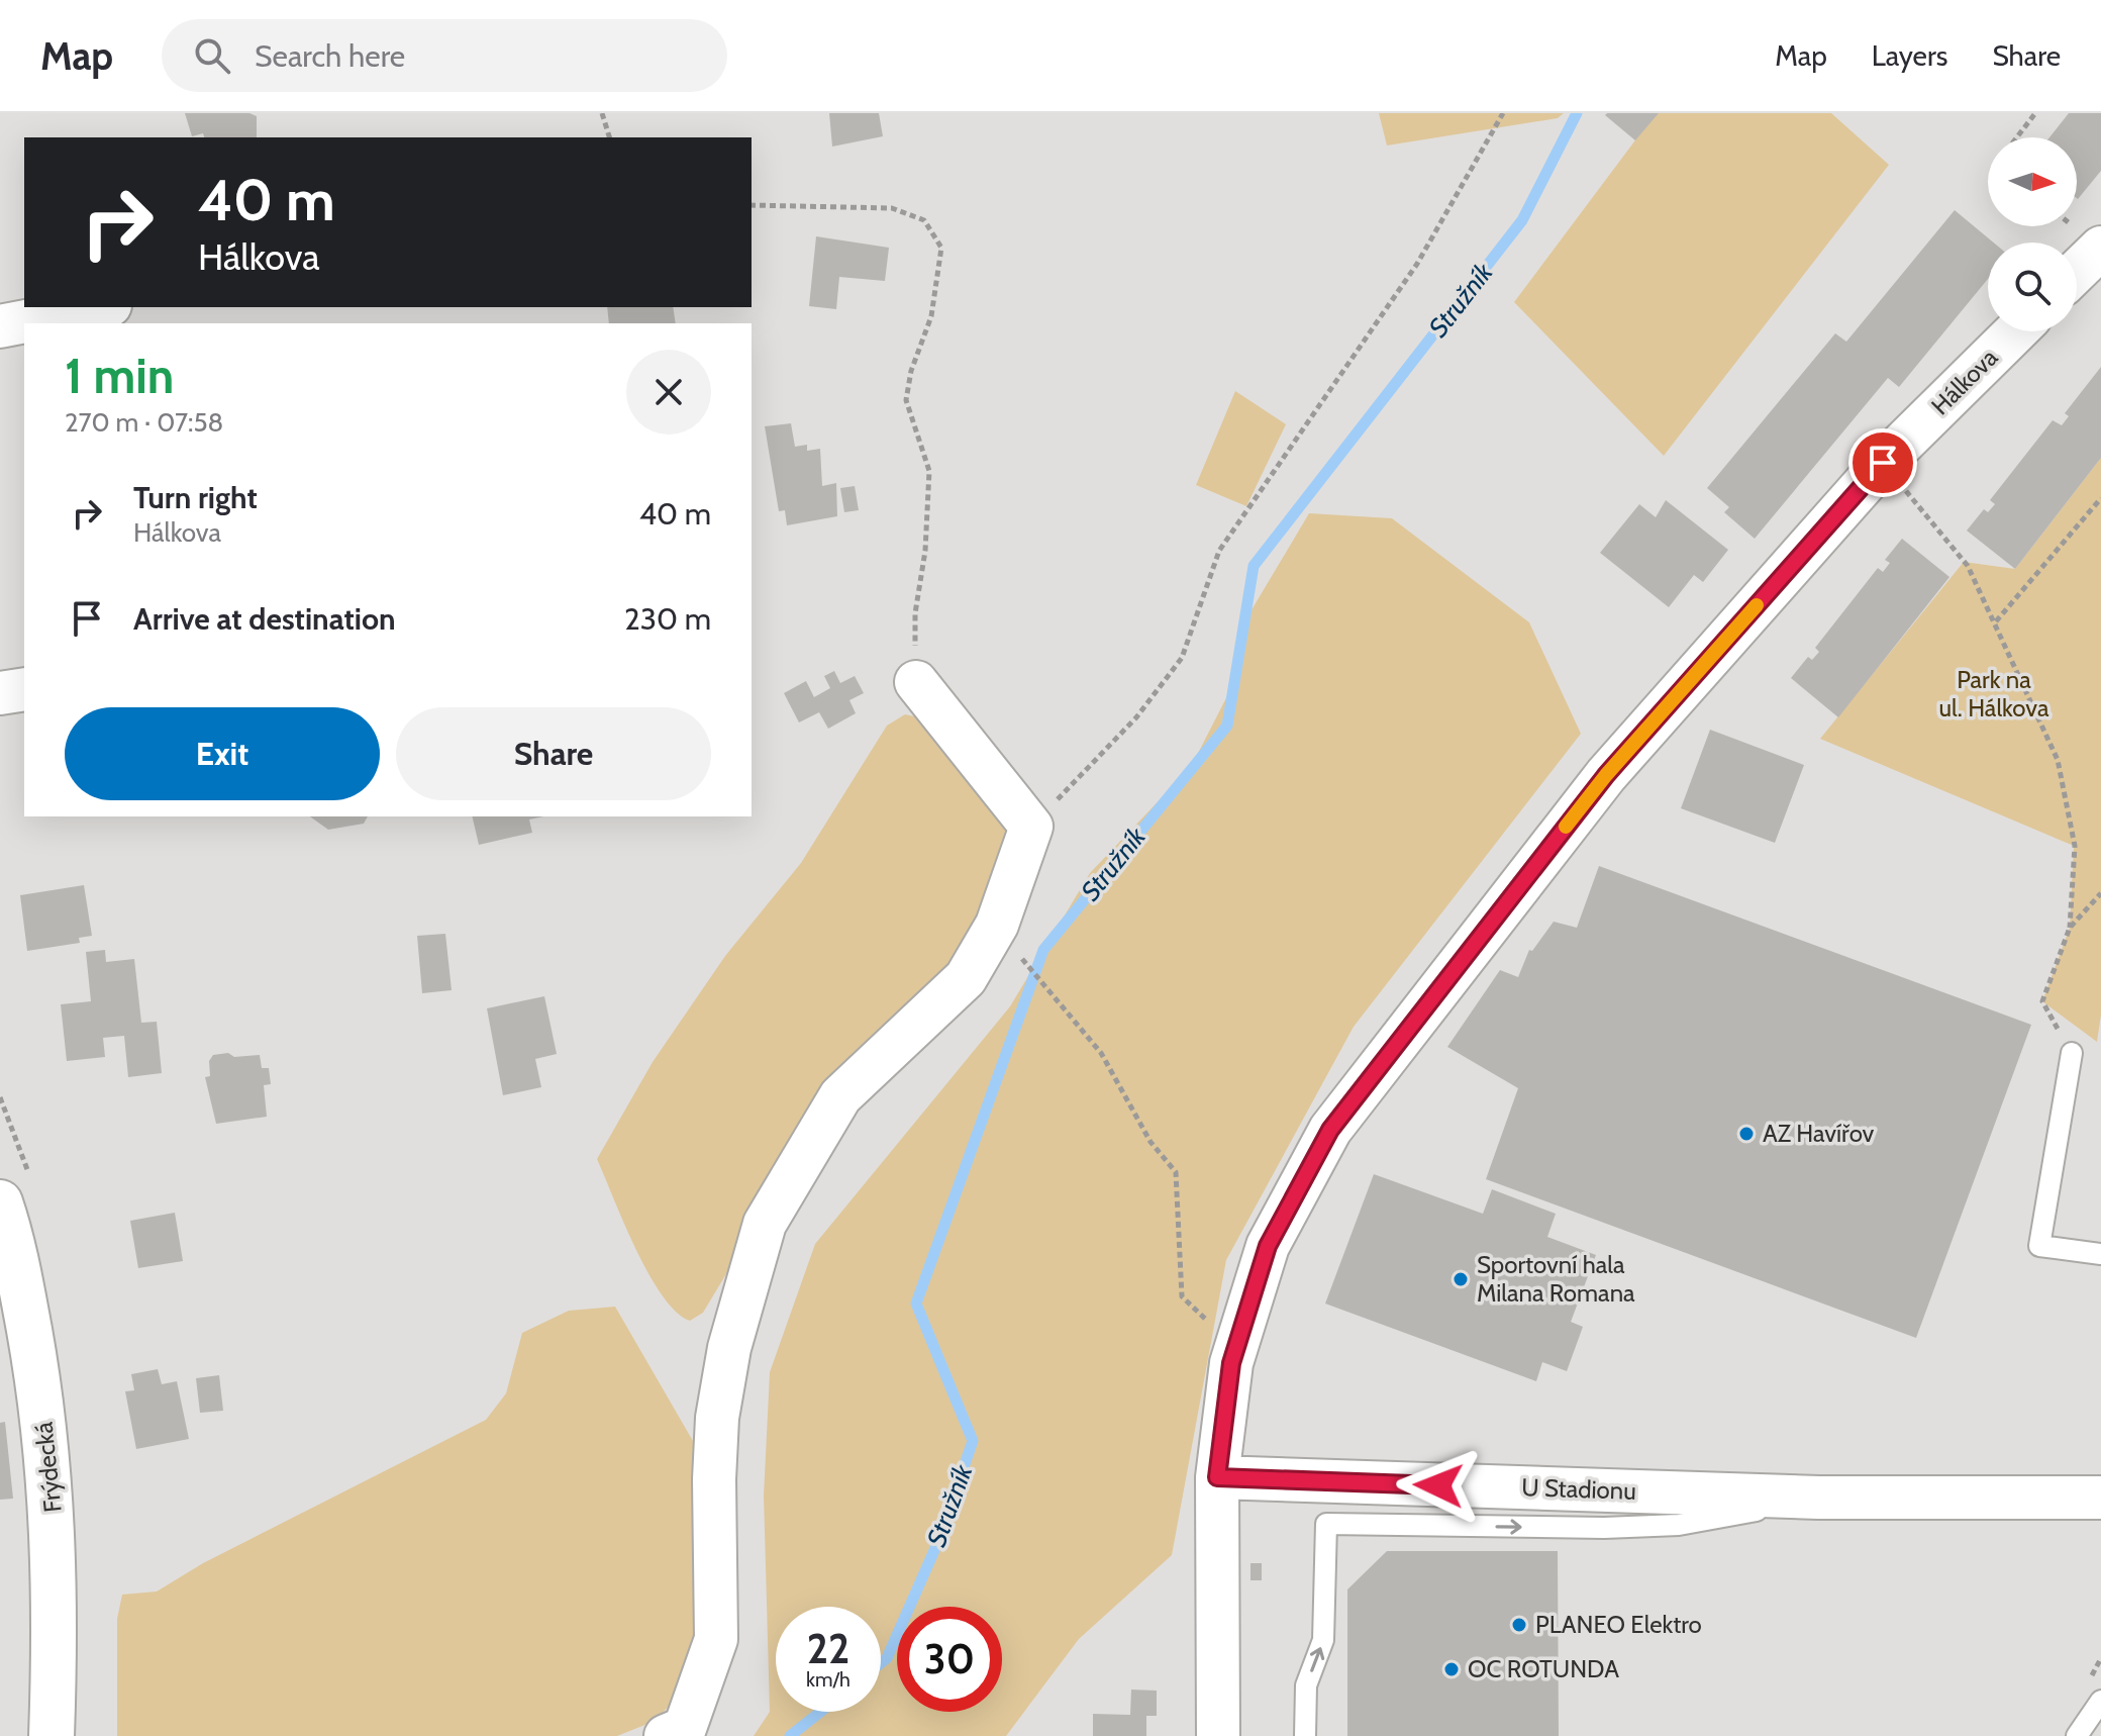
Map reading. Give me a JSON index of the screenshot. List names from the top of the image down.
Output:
{
  "streets": {
    "street": ["Hálkova", "Frýdecká", "U Stadionu"]
  },
  "crossings": [
    ["Hálkova", "U Stadionu"]
  ],
  "water": ["Stružník"],
  "parks": ["Park na ul. Hálkova"],
  "places": [
    "AZ Havířov",
    "Sportovní hala Milana Romana",
    "PLANEO Elektro",
    "OC ROTUNDA"
  ],
  "north": "right",
  "page": {
    "header": "Map",
    "search": "Search here",
    "nav": ["Map", "Layers", "Share"],
    "turn": ["40 m", "Hálkova"],
    "heading": ["1 min", "270 m · 07:58"],
    "list": [
      {
        "name": "Turn right",
        "note": "Hálkova",
        "value": "40 m"
      },
      {
        "name": "Arrive at destination",
        "value": "230 m"
      }
    ],
    "buttons": ["Exit", "Share"],
    "speed": "22 km/h",
    "limit": "30"
  }
}
